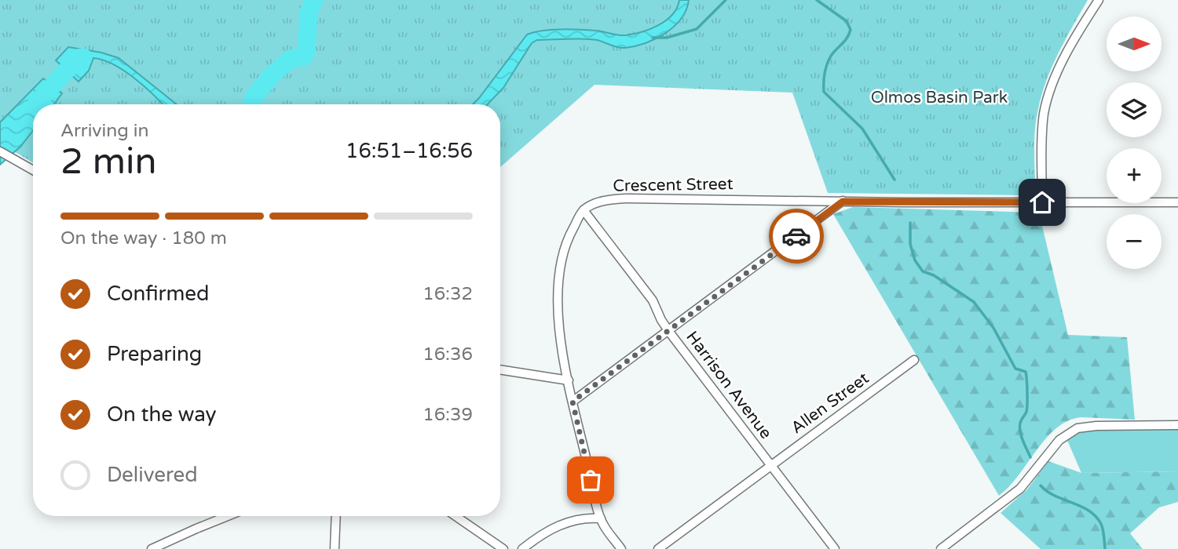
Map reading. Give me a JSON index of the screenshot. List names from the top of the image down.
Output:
{
  "streets": {
    "street": ["Crescent Street", "Harrison Avenue", "Allen Street"]
  },
  "crossings": [
    ["Crescent Street", "Harrison Avenue"],
    ["Harrison Avenue", "Allen Street"]
  ],
  "parks": ["Olmos Basin Park"],
  "north": "right",
  "page": {
    "map_buttons": ["+", "−"],
    "heading": ["2 min", "Arriving in", "16:51–16:56"],
    "bar": "On the way · 180 m",
    "list": [
      ["Confirmed", "16:32"],
      ["Preparing", "16:36"],
      ["On the way", "16:39"],
      "Delivered"
    ]
  }
}
